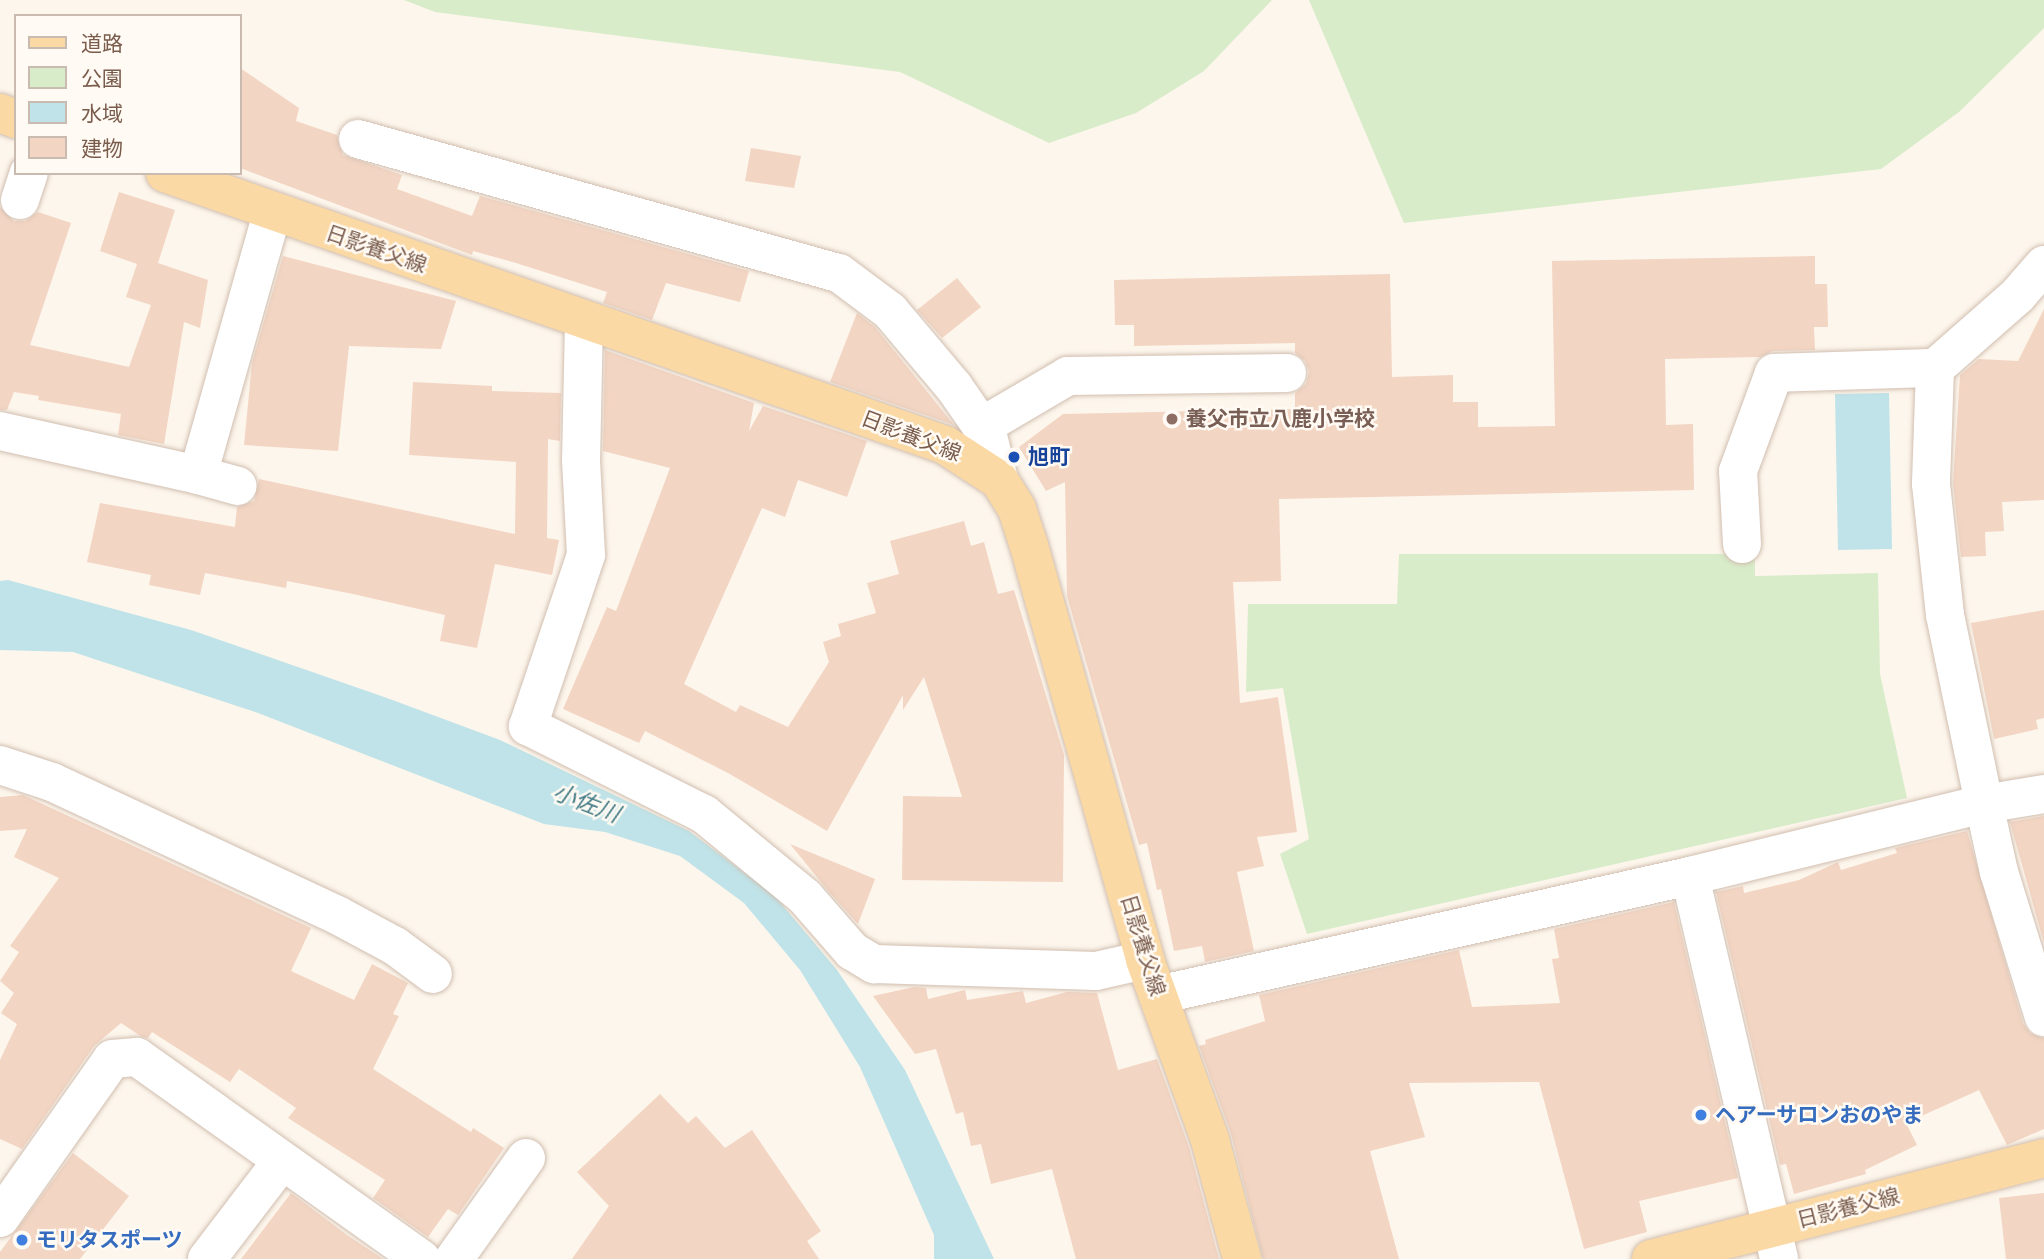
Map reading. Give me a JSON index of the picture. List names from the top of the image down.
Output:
{
  "streets": {
    "main road": ["日影養父線"]
  },
  "water": ["小佐川"],
  "places": [
    "養父市立八鹿小学校",
    "旭町",
    "ヘアーサロンおのやま",
    "モリタスポーツ"
  ],
  "legend": [
    "道路",
    "公園",
    "水域",
    "建物"
  ]
}
